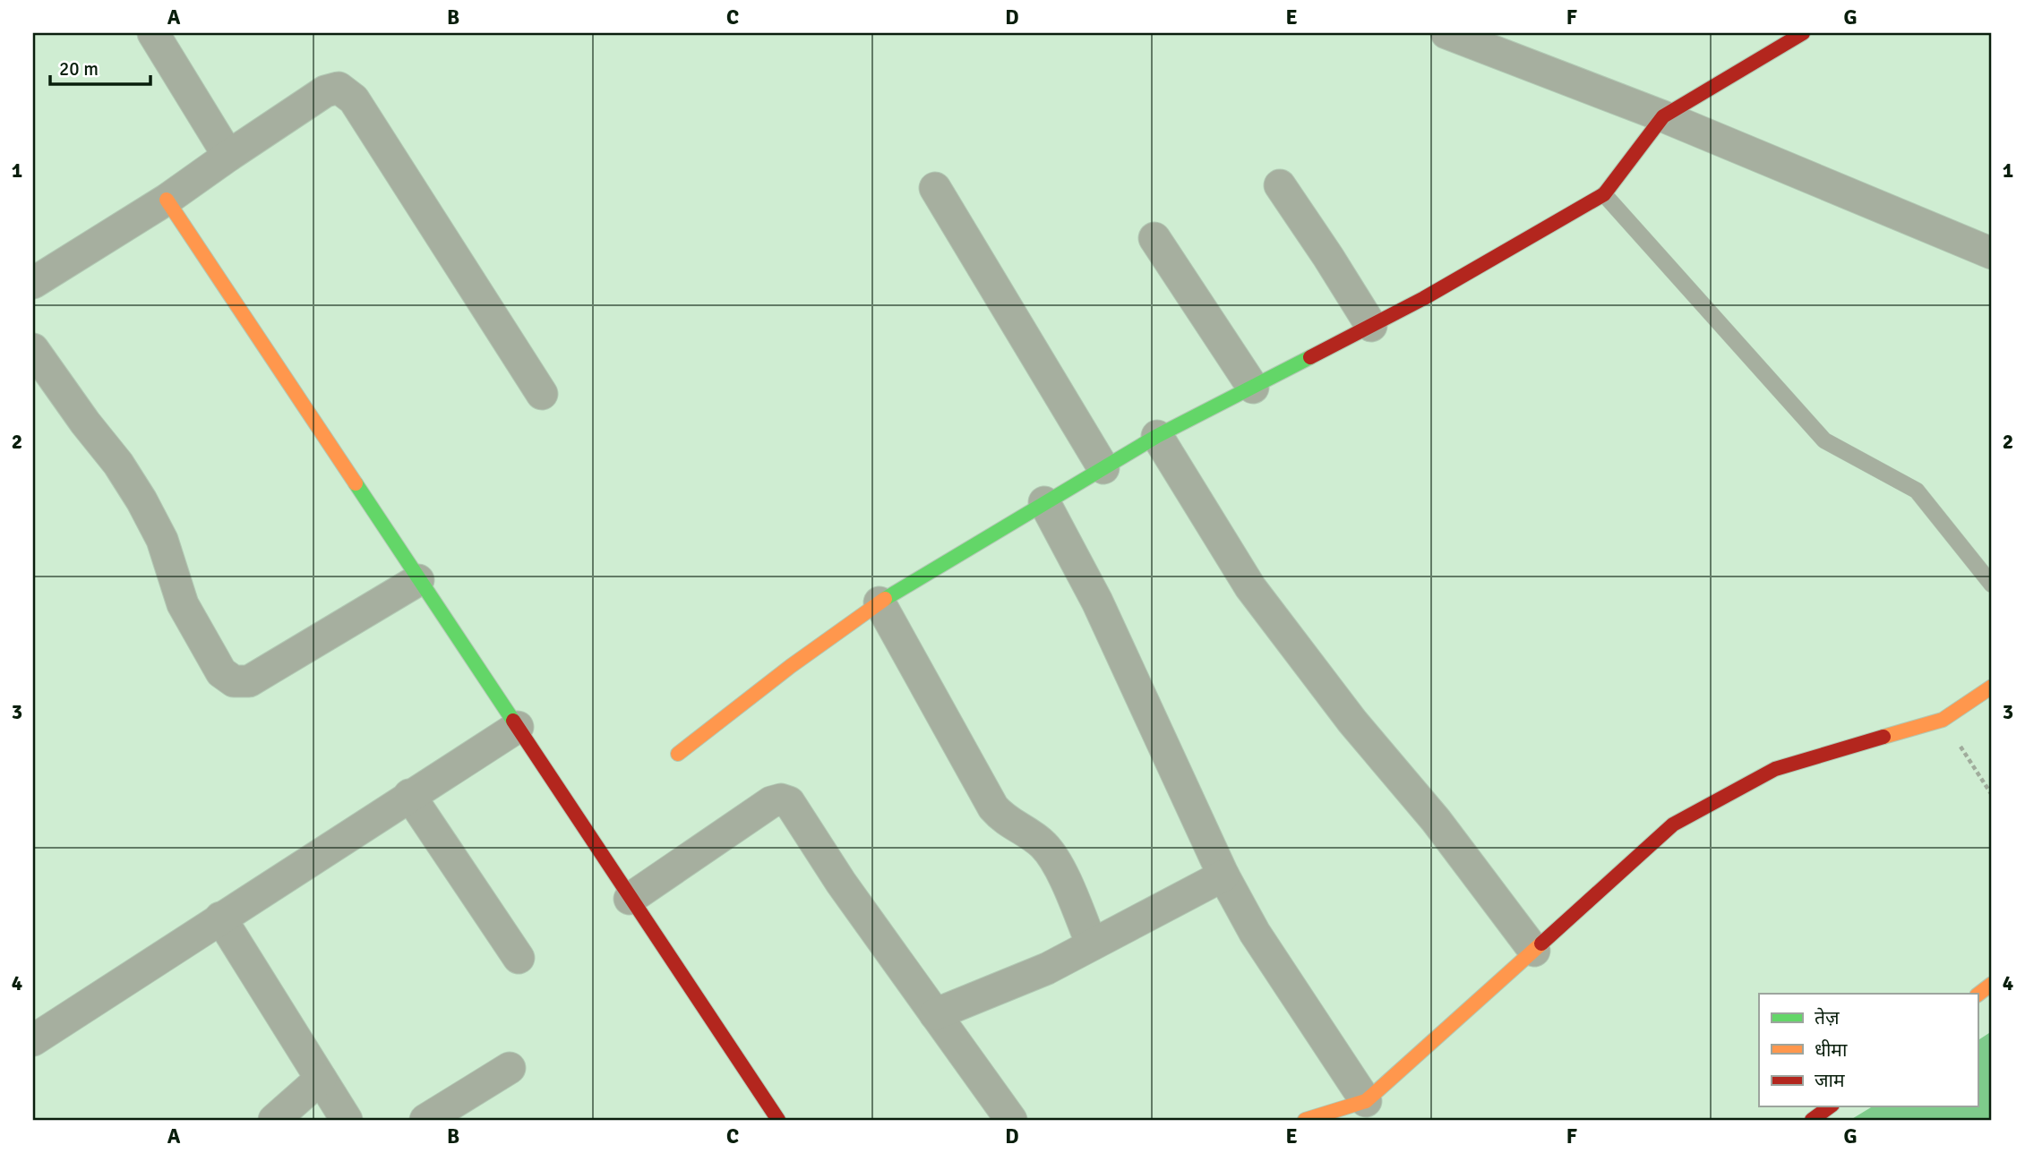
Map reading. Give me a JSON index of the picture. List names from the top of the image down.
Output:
{
  "legend": ["तेज़", "धीमा", "जाम"],
  "scale_bar": "20 m",
  "grid": {
    "columns": [
      "A",
      "B",
      "C",
      "D",
      "E",
      "F",
      "G"
    ],
    "rows": [
      "1",
      "2",
      "3",
      "4"
    ]
  }
}
